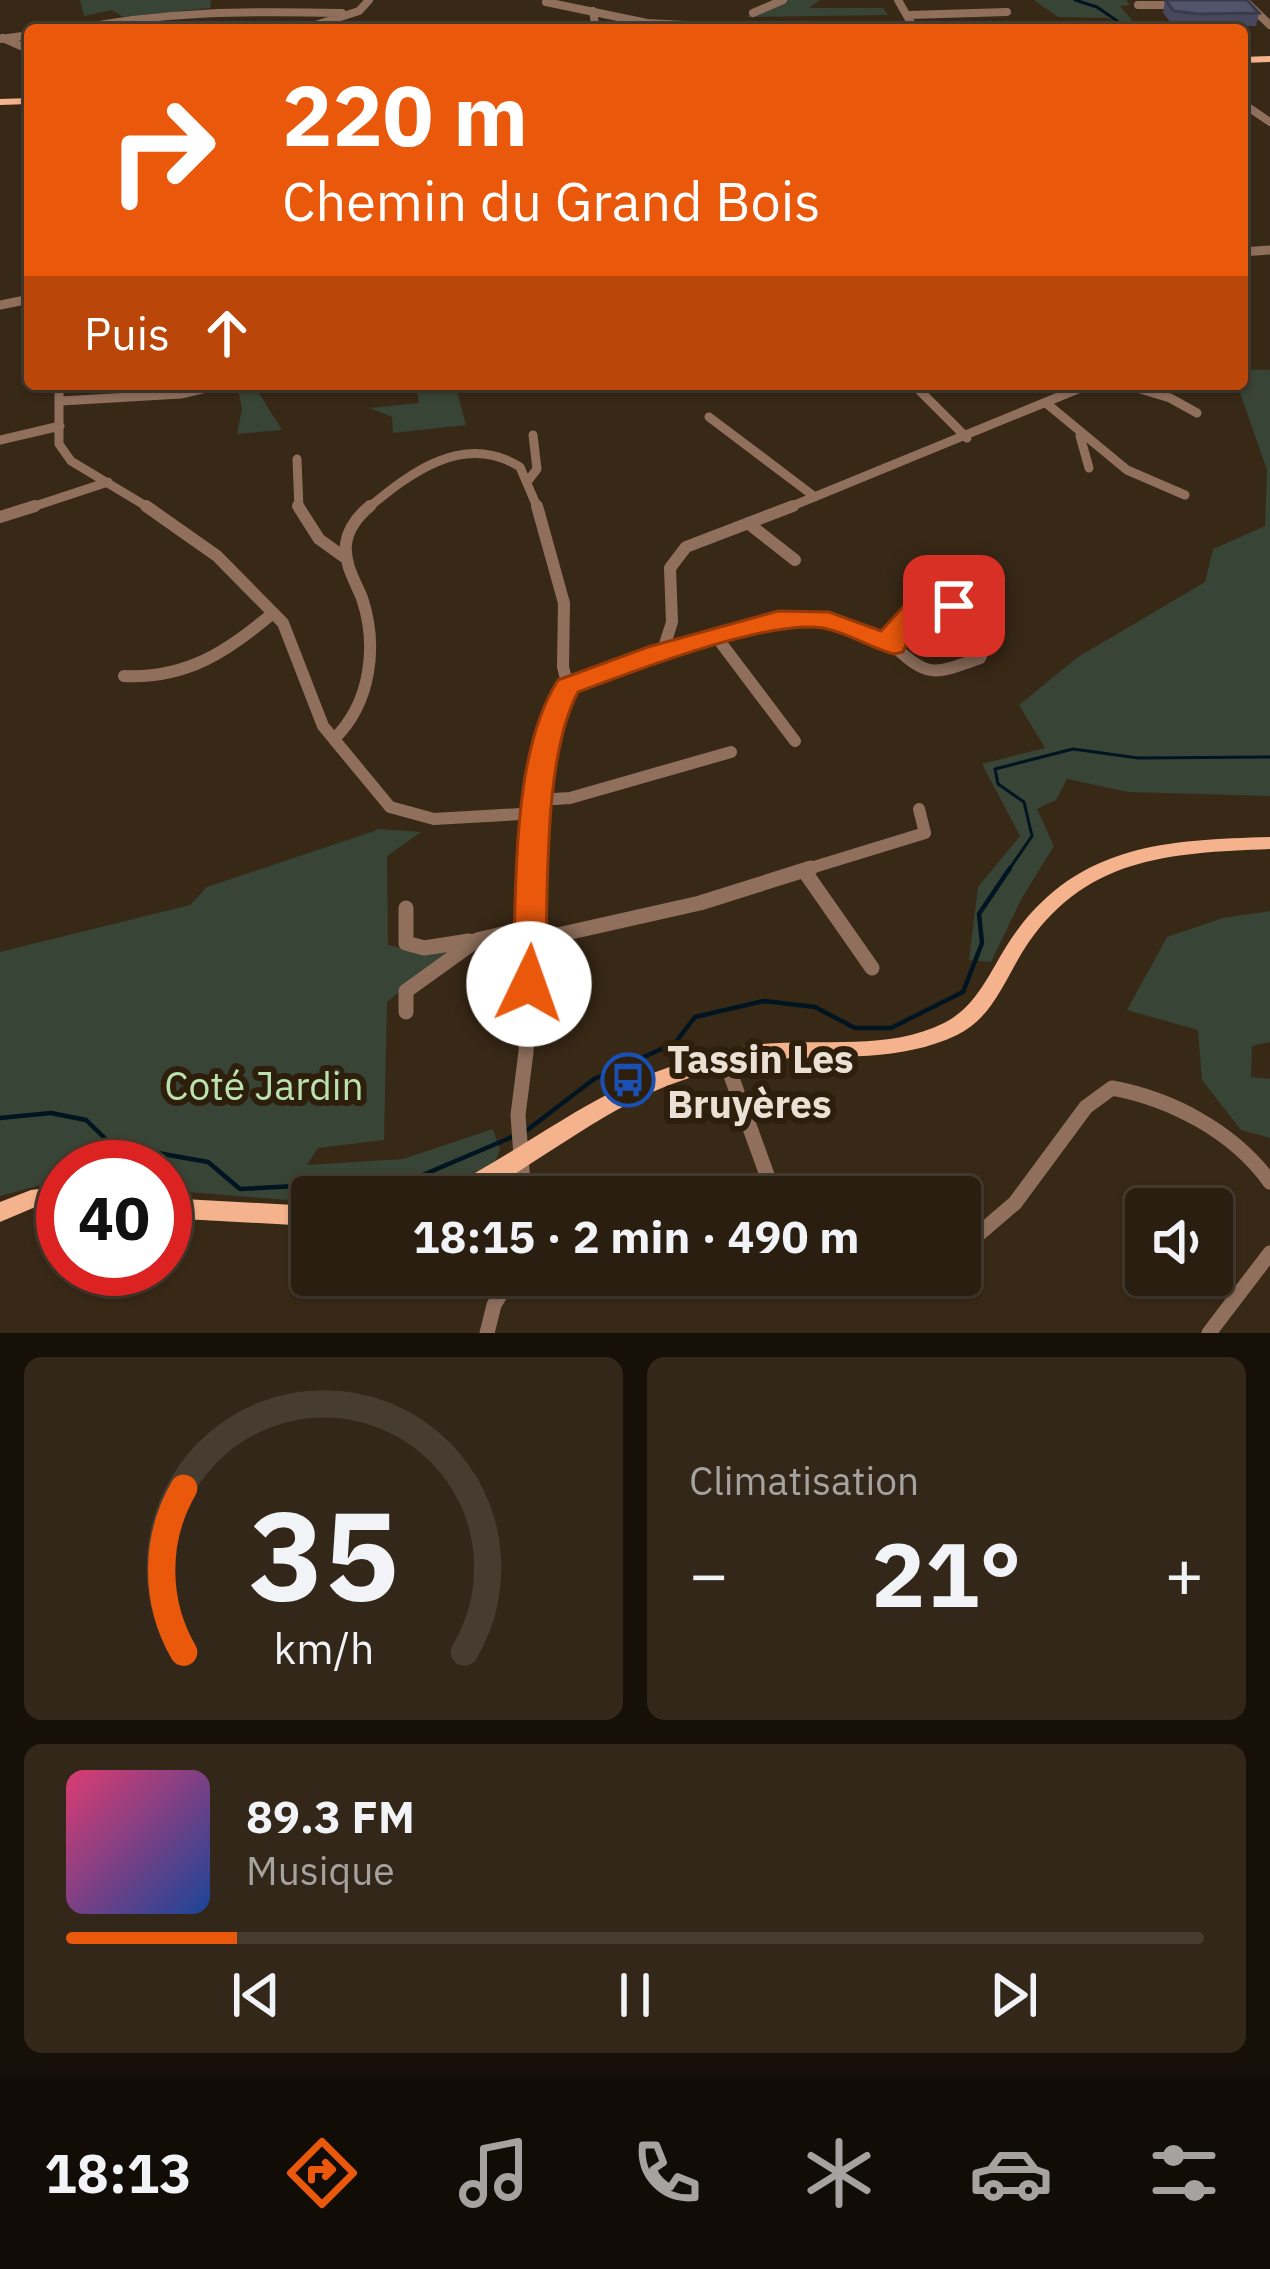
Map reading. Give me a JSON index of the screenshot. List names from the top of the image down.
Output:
{
  "parks": ["Coté Jardin"],
  "places": {
    "bus stop": ["Tassin Les Bruyères"]
  },
  "page": {
    "turn": ["220 m", "Chemin du Grand Bois"],
    "then": "Puis",
    "limit": "40",
    "trip": "18:15 · 2 min · 490 m",
    "tile": "Climatisation",
    "heat": ["−", "21°", "+"],
    "song": ["89.3 FM", "Musique"],
    "tabs": "18:13",
    "gauge": ["35", "km/h"]
  }
}
